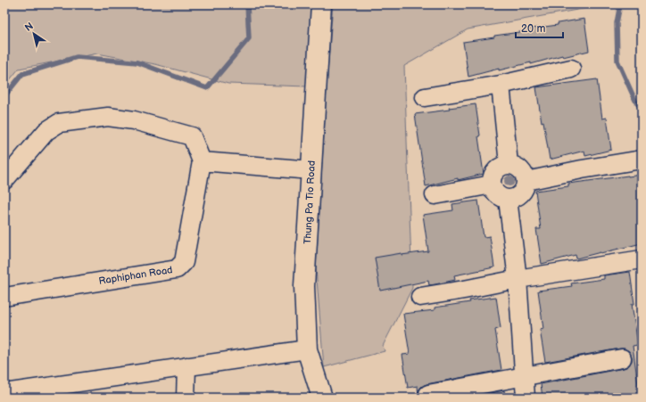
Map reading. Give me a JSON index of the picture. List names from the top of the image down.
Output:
{
  "streets": {
    "street": ["Thung Pa Tio Road", "Raphiphan Road"]
  },
  "scale_bar": "20 m",
  "north": "top left"
}
